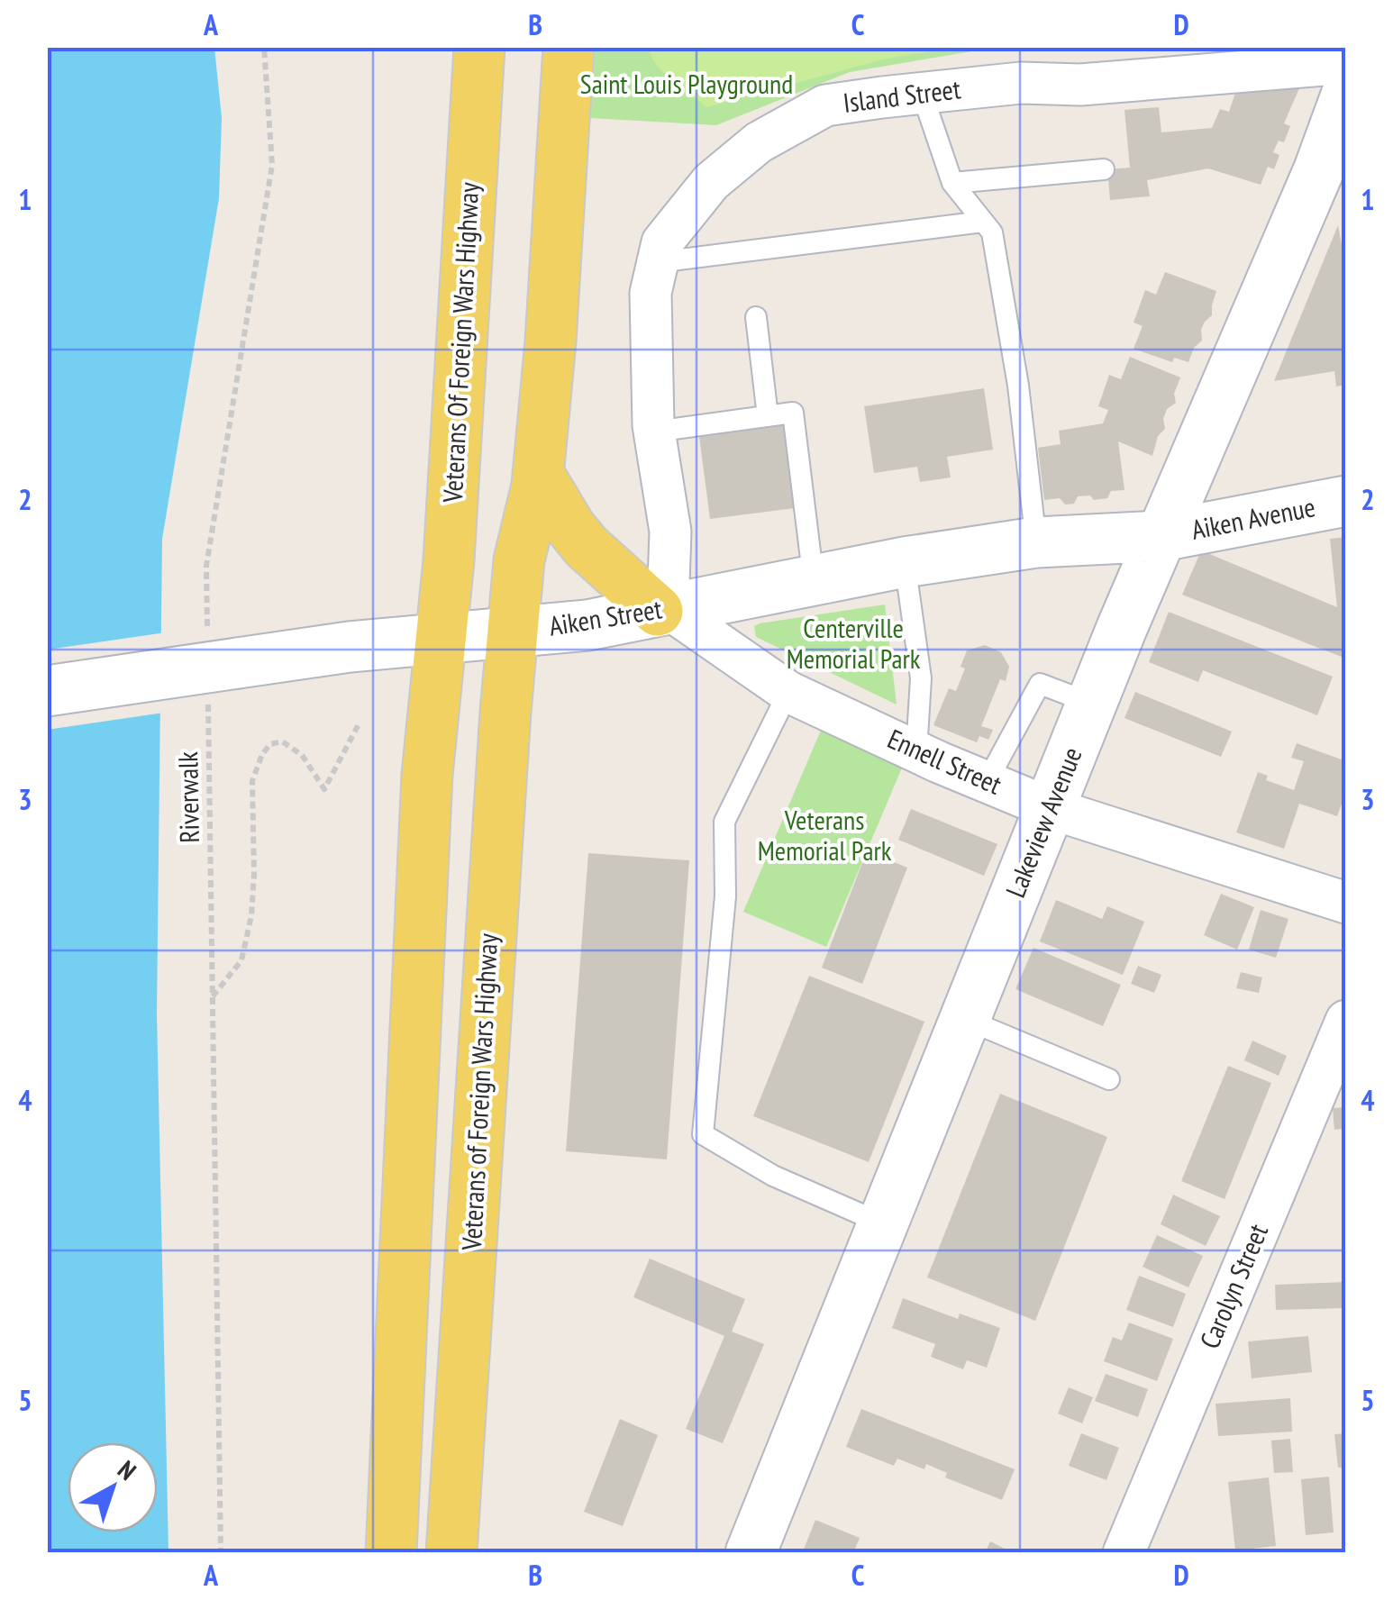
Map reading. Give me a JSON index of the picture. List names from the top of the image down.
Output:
{
  "streets": {
    "main road": [
      "Veterans Of Foreign Wars Highway",
      "Aiken Avenue",
      "Aiken Street",
      "Lakeview Avenue",
      "Veterans of Foreign Wars Highway"
    ],
    "street": ["Island Street", "Ennell Street", "Carolyn Street"],
    "path": ["Riverwalk"]
  },
  "crossings": [
    ["Island Street", "Aiken Street"],
    ["Island Street", "Ennell Street"],
    ["Veterans Of Foreign Wars Highway", "Aiken Street"],
    ["Aiken Avenue", "Aiken Street"],
    ["Aiken Avenue", "Lakeview Avenue"],
    ["Aiken Street", "Ennell Street"],
    ["Aiken Street", "Riverwalk"],
    ["Aiken Street", "Lakeview Avenue"],
    ["Aiken Street", "Veterans of Foreign Wars Highway"],
    ["Ennell Street", "Lakeview Avenue"]
  ],
  "parks": ["Saint Louis Playground", "Centerville Memorial Park", "Veterans Memorial Park"],
  "north": "top right",
  "grid": {
    "columns": [
      "A",
      "B",
      "C",
      "D"
    ],
    "rows": [
      "1",
      "2",
      "3",
      "4",
      "5"
    ]
  }
}
